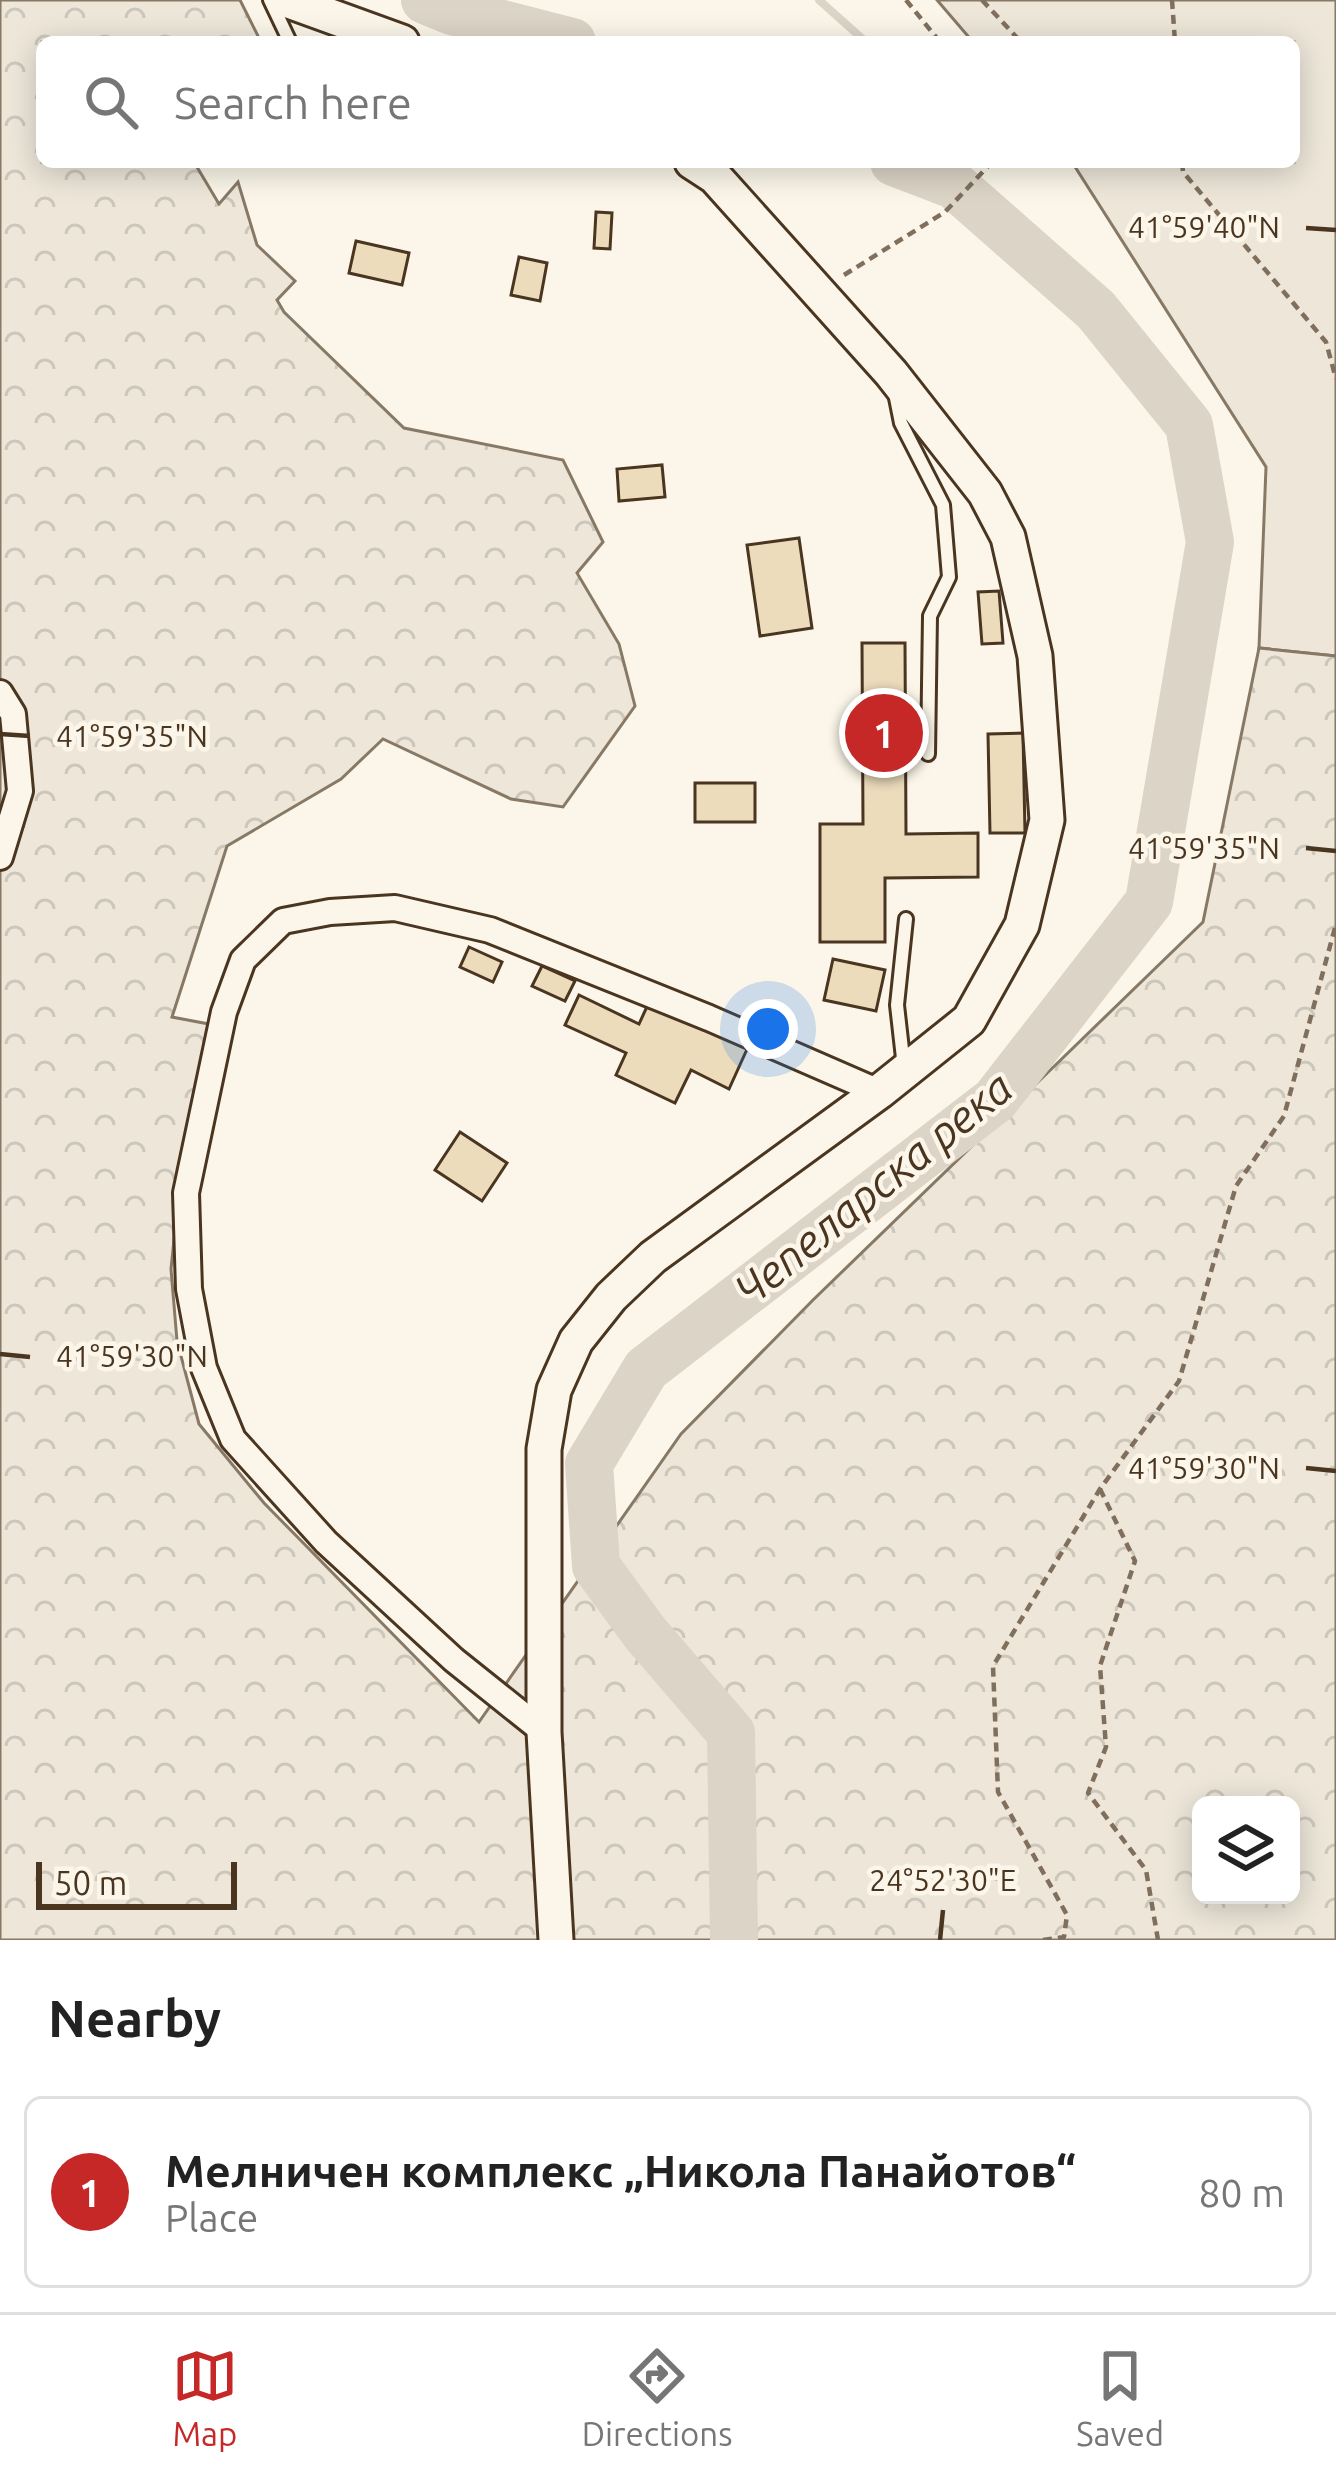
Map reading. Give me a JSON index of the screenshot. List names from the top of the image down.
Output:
{
  "water": ["Чепеларска река"],
  "scale_bar": "50 m",
  "page": {
    "search": "Search here",
    "pins": "1",
    "scale": "50 m",
    "heading": "Nearby",
    "list": [
      {
        "mark": "1",
        "name": "Мелничен комплекс „Никола Панайотов“",
        "note": "Place",
        "value": "80 m"
      }
    ],
    "nav": ["Map", "Directions", "Saved"]
  },
  "coordinates": [
    "41°59'40\"N",
    "41°59'35\"N",
    "41°59'30\"N",
    "24°52'30\"E"
  ]
}
